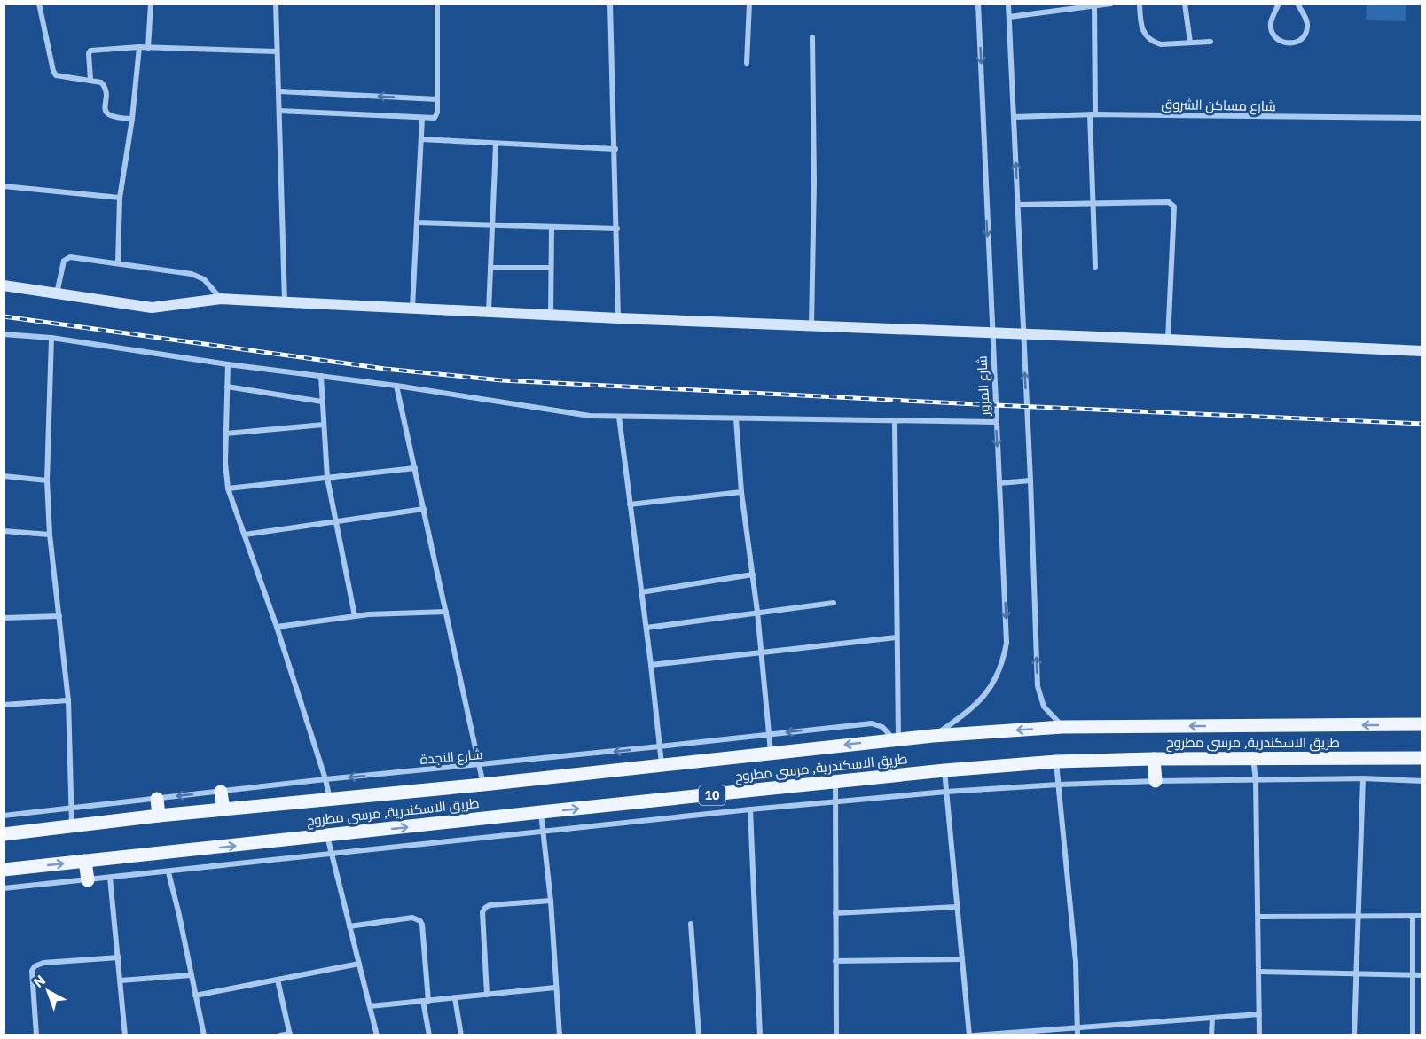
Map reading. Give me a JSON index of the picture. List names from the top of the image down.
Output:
{
  "streets": {
    "main road": ["طريق الاسكندرية, مرسى مطروح", "10"],
    "street": ["شارع مساكن الشروق", "شارع المرور", "شارع النجدة"]
  },
  "crossings": [
    ["شارع المرور", "طريق الاسكندرية, مرسى مطروح"],
    ["طريق الاسكندرية, مرسى مطروح", "شارع النجدة"]
  ],
  "one_way": ["شارع النجدة"],
  "north": "top left"
}
